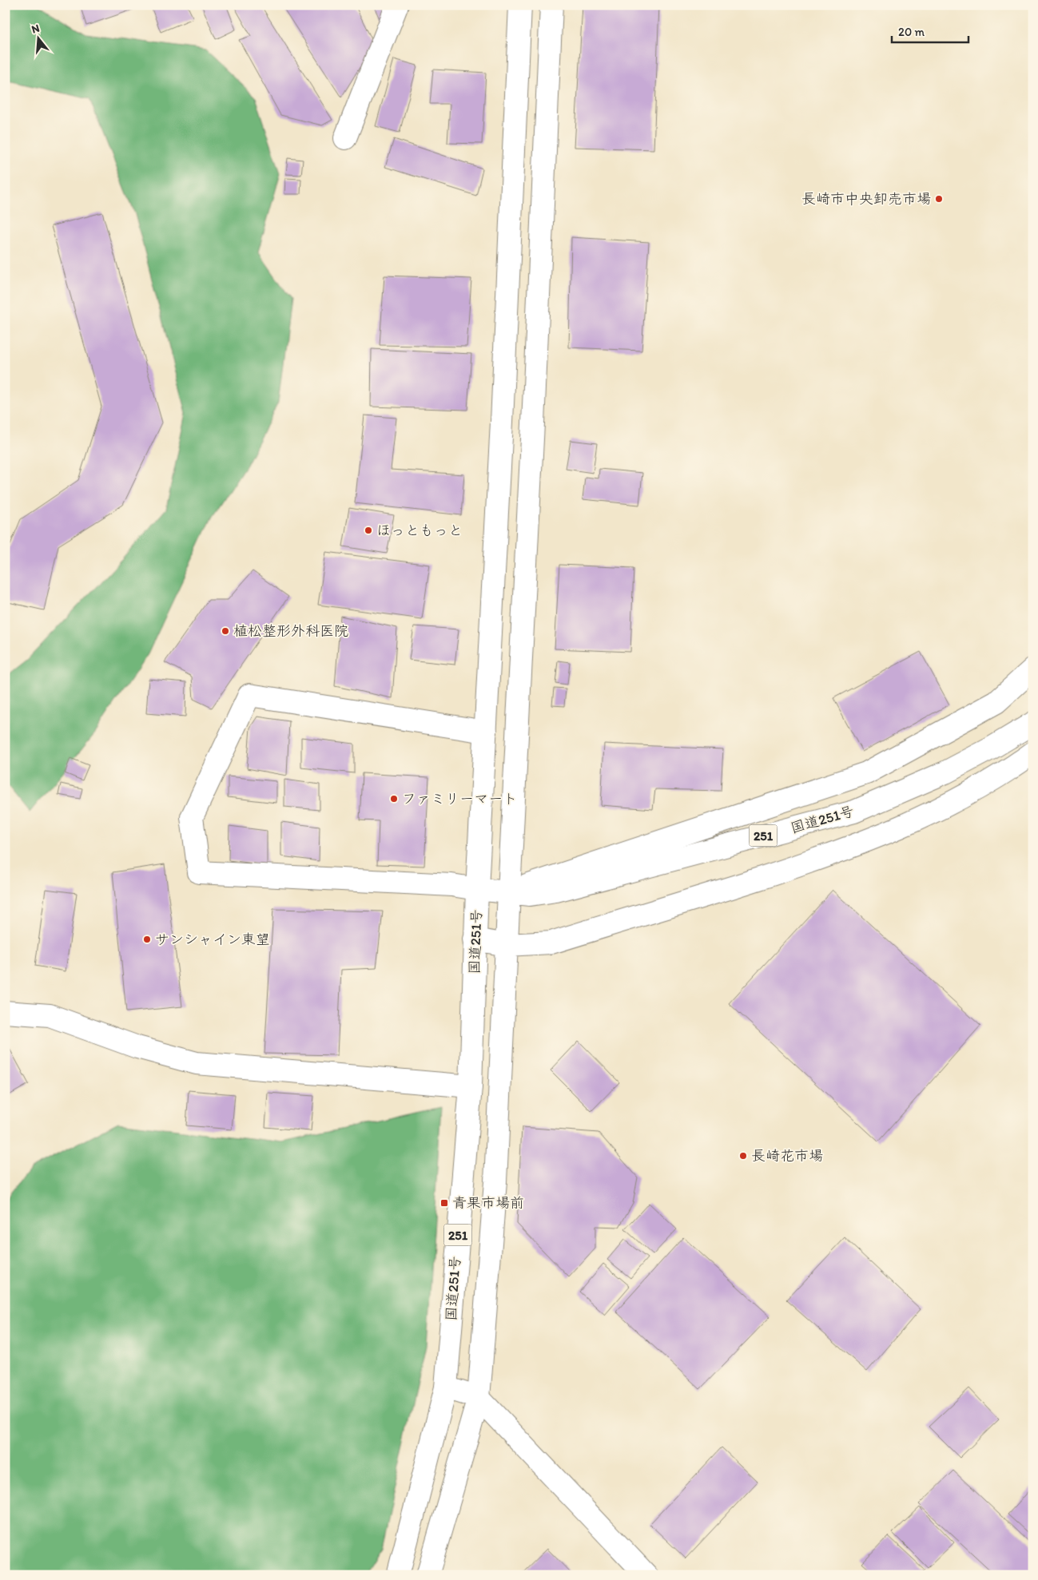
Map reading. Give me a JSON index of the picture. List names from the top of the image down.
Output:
{
  "streets": {
    "main road": ["国道251号", "251"]
  },
  "places": {
    "other": [
      "長崎市中央卸売市場",
      "ほっともっと",
      "植松整形外科医院",
      "ファミリーマート",
      "サンシャイン東望",
      "長崎花市場"
    ],
    "transit": ["青果市場前"]
  },
  "scale_bar": "20 m",
  "north": "top"
}
